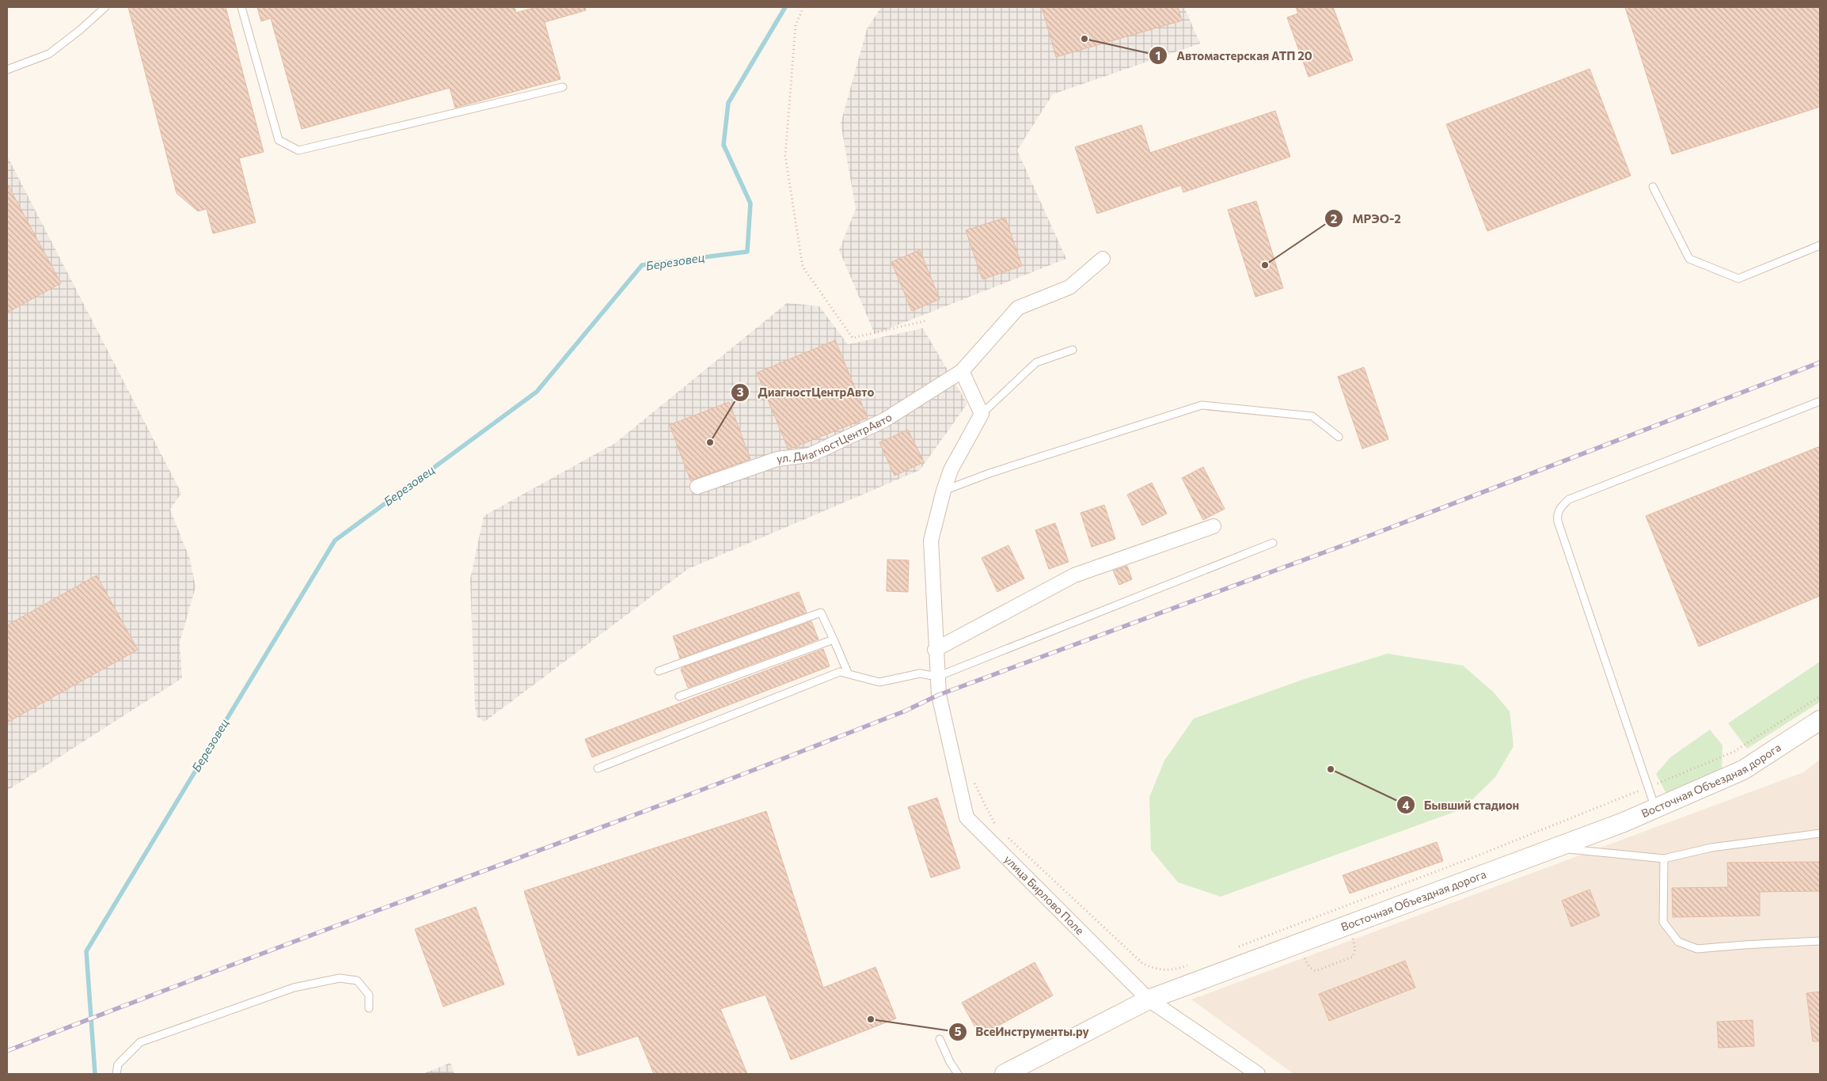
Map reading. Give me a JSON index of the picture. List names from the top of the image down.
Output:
{
  "streets": {
    "main road": ["Восточная Объездная дорога"],
    "street": ["ул. ДиагностЦентрАвто", "улица Бирлово Поле"]
  },
  "crossings": [
    ["Восточная Объездная дорога", "улица Бирлово Поле"]
  ],
  "water": ["Березовец"],
  "places": [
    "Автомастерская АТП 20",
    "МРЭО-2",
    "ДиагностЦентрАвто",
    "Бывший стадион",
    "ВсеИнструменты.ру"
  ]
}
